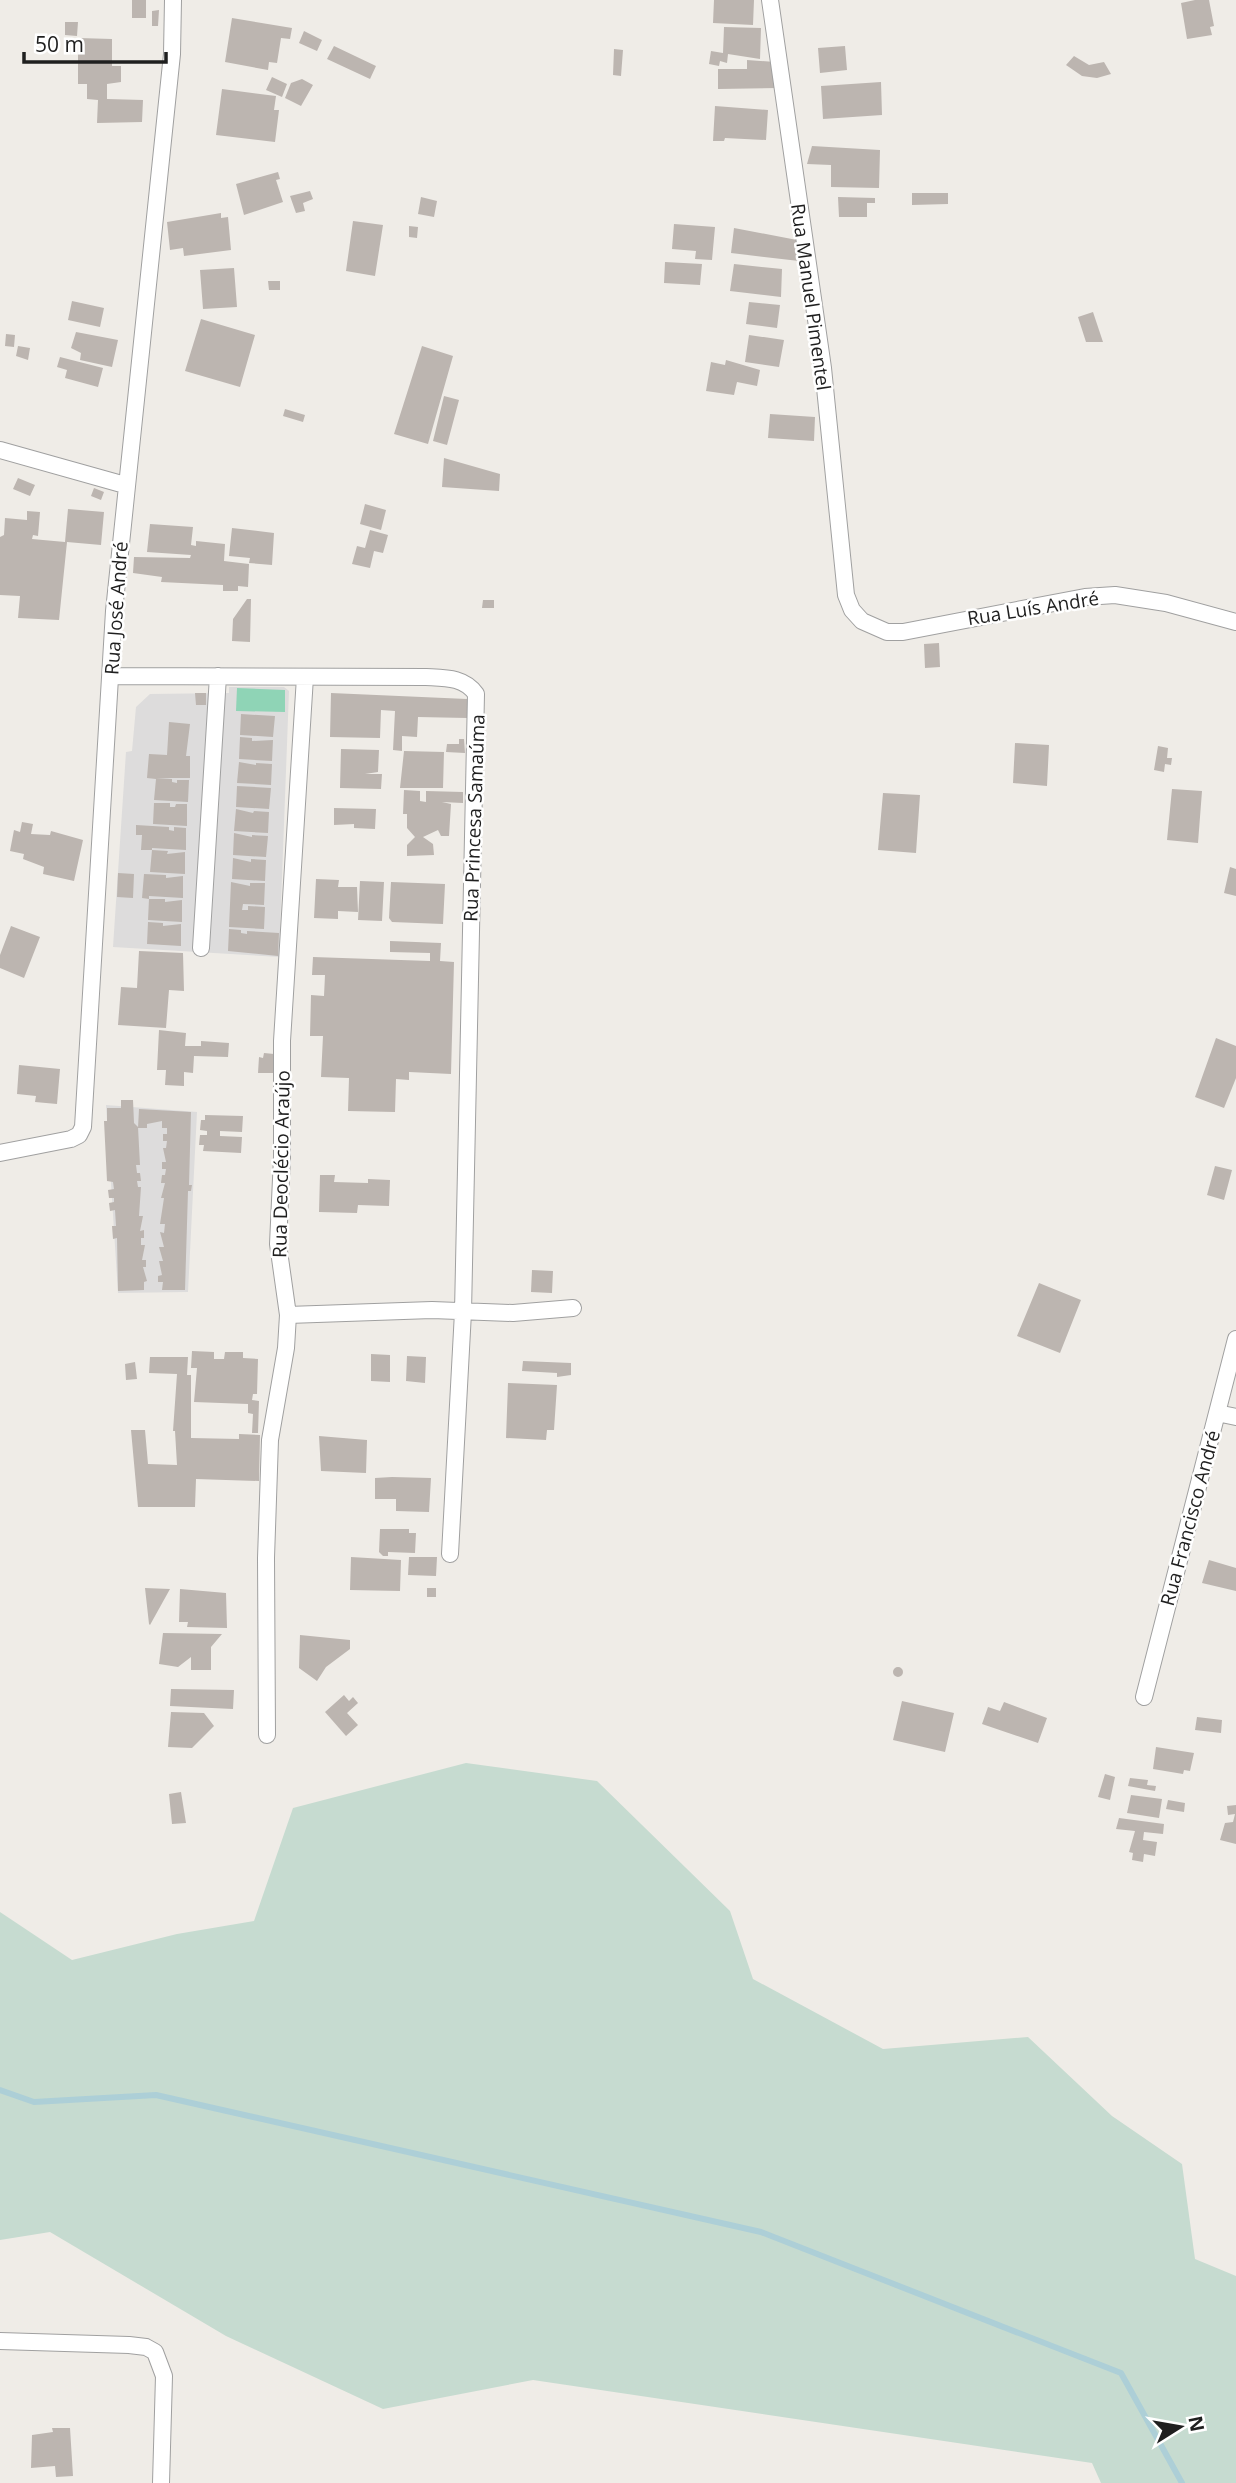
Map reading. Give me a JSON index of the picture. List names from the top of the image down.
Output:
{
  "streets": {
    "street": [
      "Rua Manuel Pimentel",
      "Rua José André",
      "Rua Luís André",
      "Rua Princesa Samaúma",
      "Rua Deoclécio Araújo",
      "Rua Francisco André"
    ]
  },
  "crossings": [
    ["Rua Manuel Pimentel", "Rua Luís André"],
    ["Rua José André", "Rua Princesa Samaúma"],
    ["Rua Princesa Samaúma", "Rua Deoclécio Araújo"]
  ],
  "scale_bar": "50 m",
  "north": "right"
}
